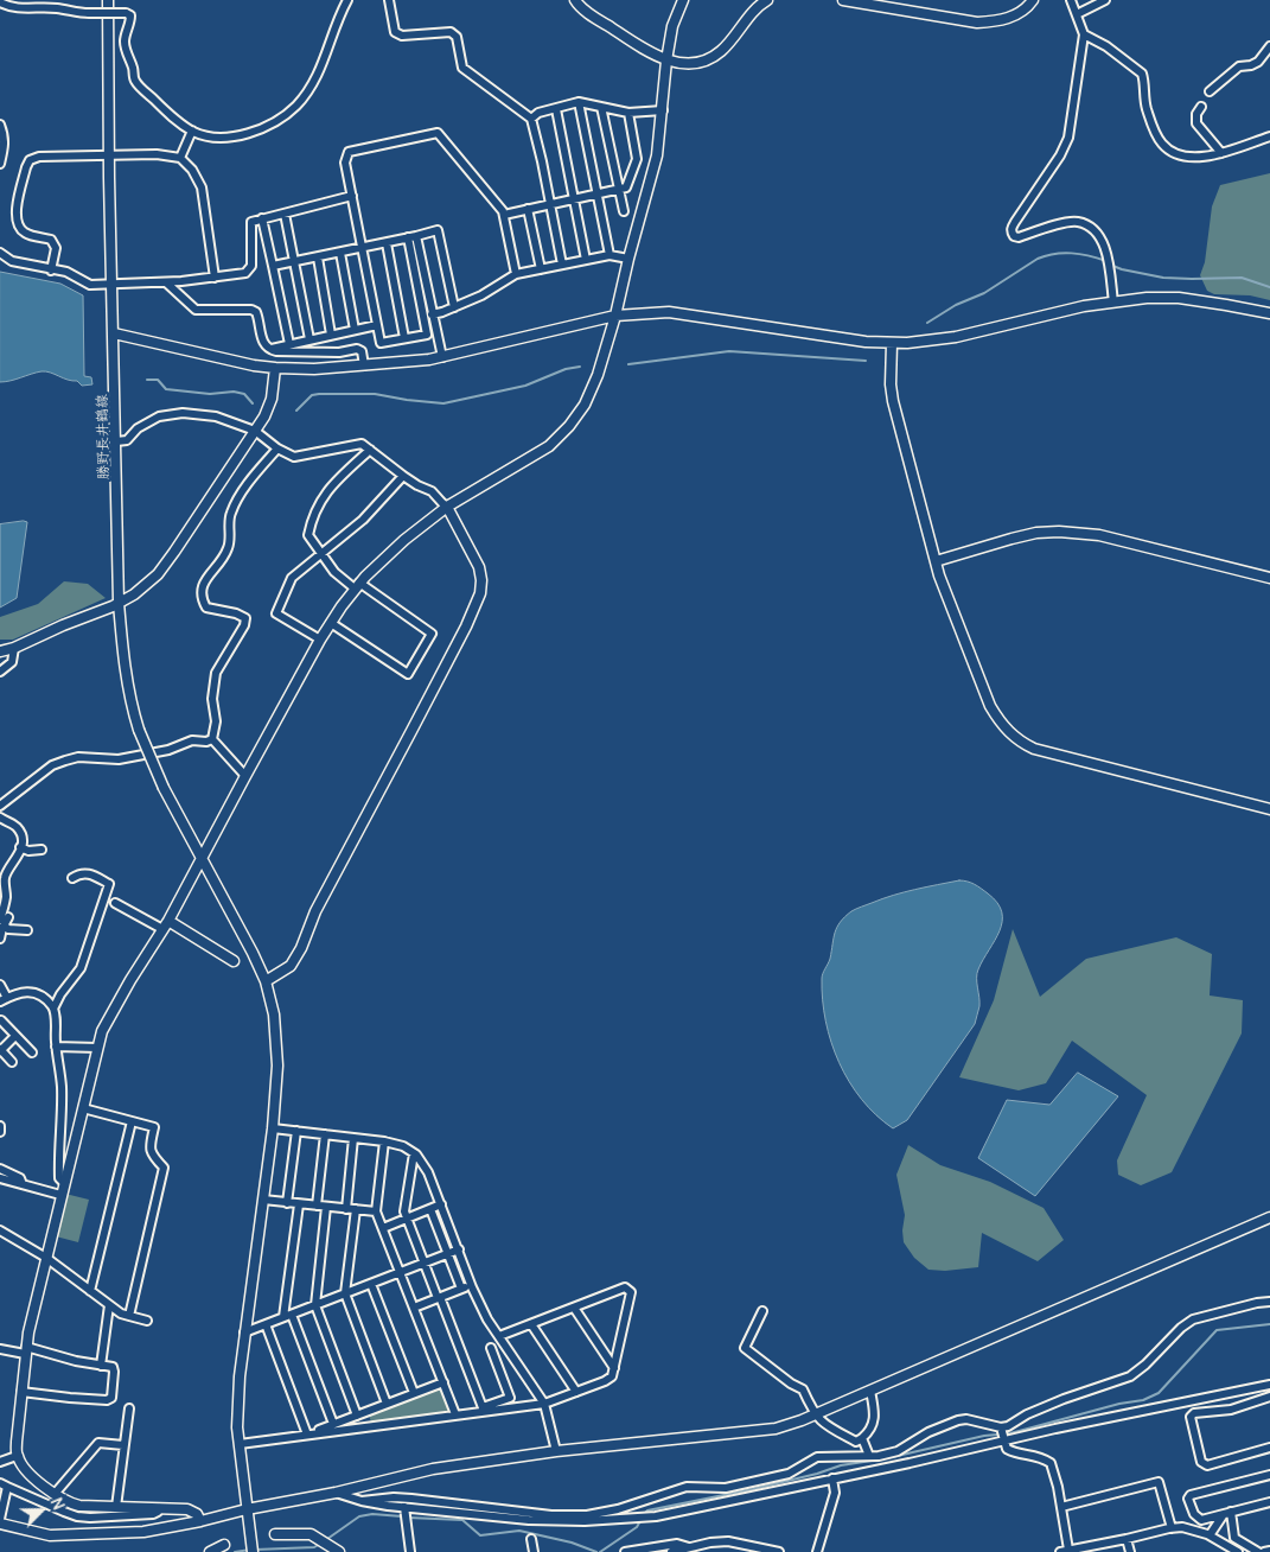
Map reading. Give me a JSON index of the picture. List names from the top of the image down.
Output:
{
  "streets": {
    "street": ["勝野長井鶴線"]
  },
  "north": "top right"
}
